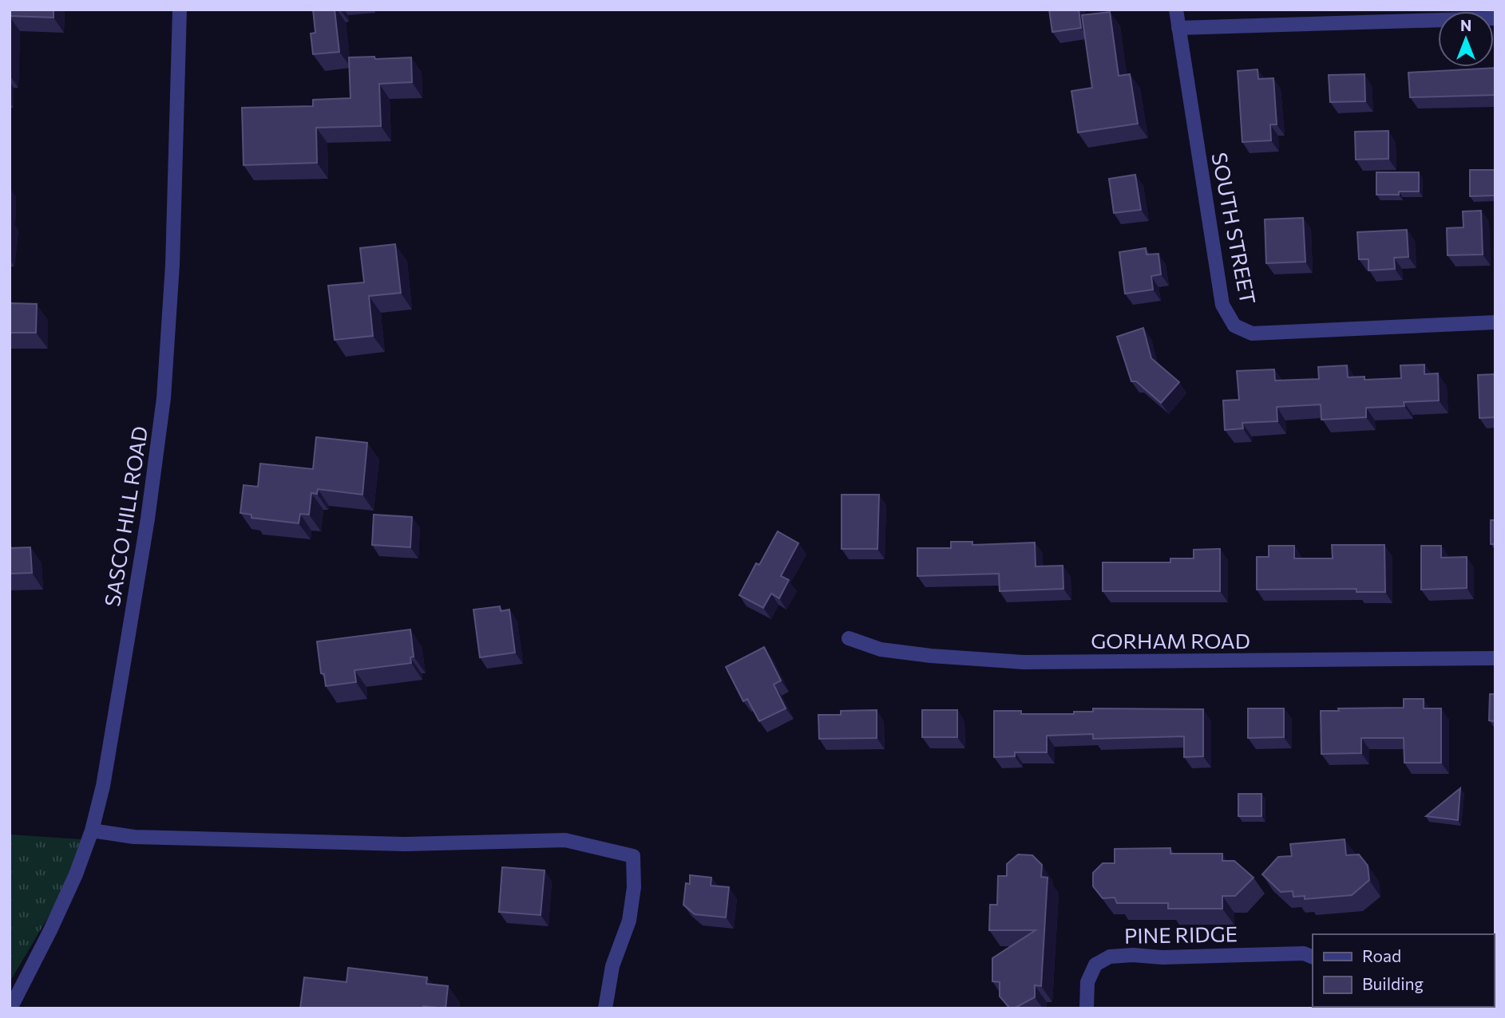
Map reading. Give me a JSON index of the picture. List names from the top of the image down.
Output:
{
  "streets": {
    "street": [
      "SOUTH STREET",
      "SASCO HILL ROAD",
      "GORHAM ROAD",
      "PINE RIDGE"
    ]
  },
  "legend": ["Road", "Building"],
  "north": "top"
}
